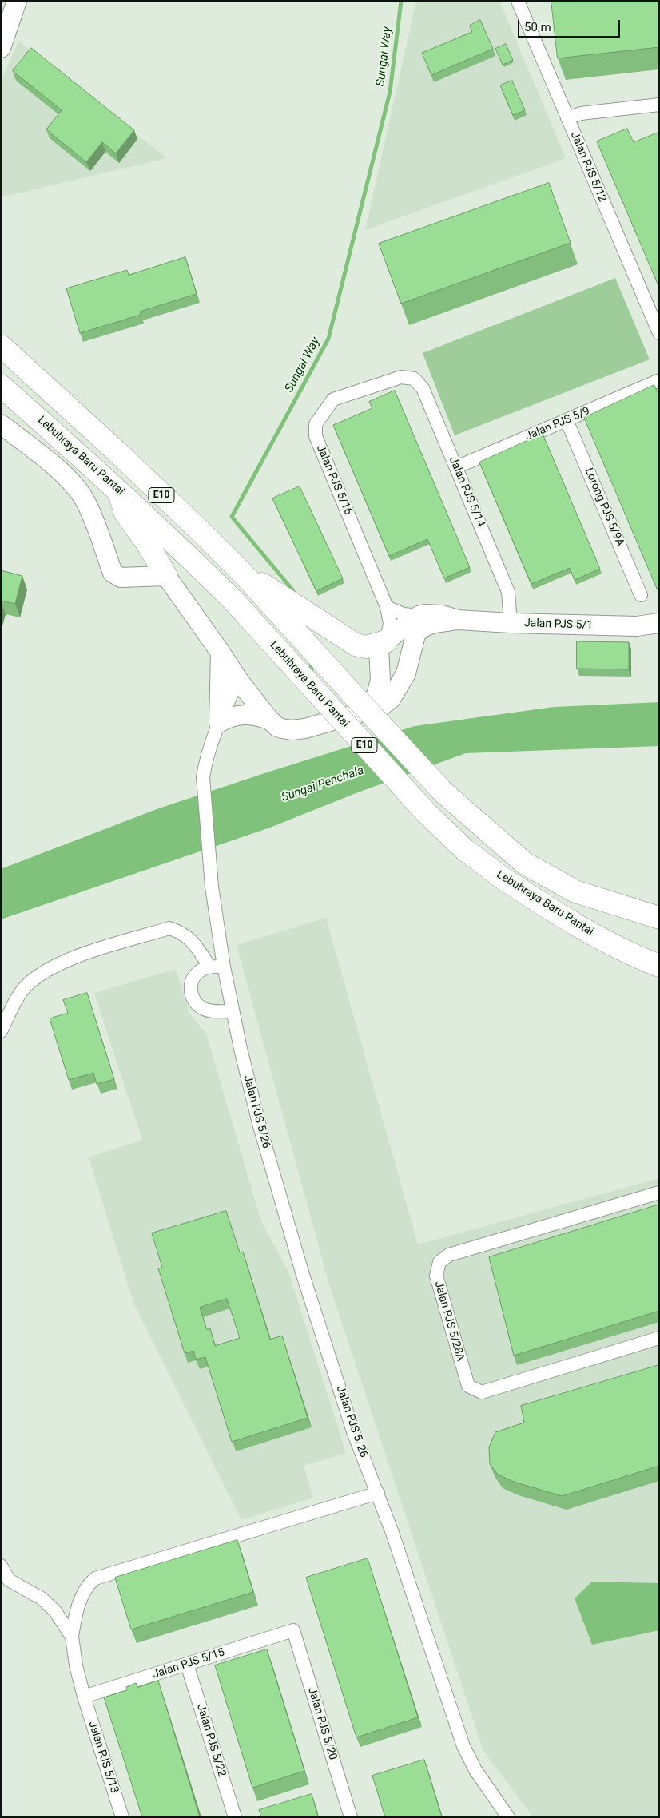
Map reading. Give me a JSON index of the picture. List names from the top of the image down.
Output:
{
  "streets": {
    "highway": ["Lebuhraya Baru Pantai", "E10"],
    "street": [
      "Jalan PJS 5/12",
      "Jalan PJS 5/9",
      "Jalan PJS 5/16",
      "Jalan PJS 5/14",
      "Lorong PJS 5/9A",
      "Jalan PJS 5/1",
      "Jalan PJS 5/26",
      "Jalan PJS 5/28A",
      "Jalan PJS 5/15",
      "Jalan PJS 5/20",
      "Jalan PJS 5/22",
      "Jalan PJS 5/13"
    ]
  },
  "crossings": [
    ["Jalan PJS 5/9", "Jalan PJS 5/14"],
    ["Jalan PJS 5/9", "Lorong PJS 5/9A"],
    ["Jalan PJS 5/16", "Jalan PJS 5/14"],
    ["Jalan PJS 5/14", "Jalan PJS 5/1"],
    ["Jalan PJS 5/15", "Jalan PJS 5/20"],
    ["Jalan PJS 5/15", "Jalan PJS 5/22"],
    ["Jalan PJS 5/15", "Jalan PJS 5/13"]
  ],
  "water": ["Sungai Way", "Sungai Penchala"],
  "scale_bar": "50 m"
}
